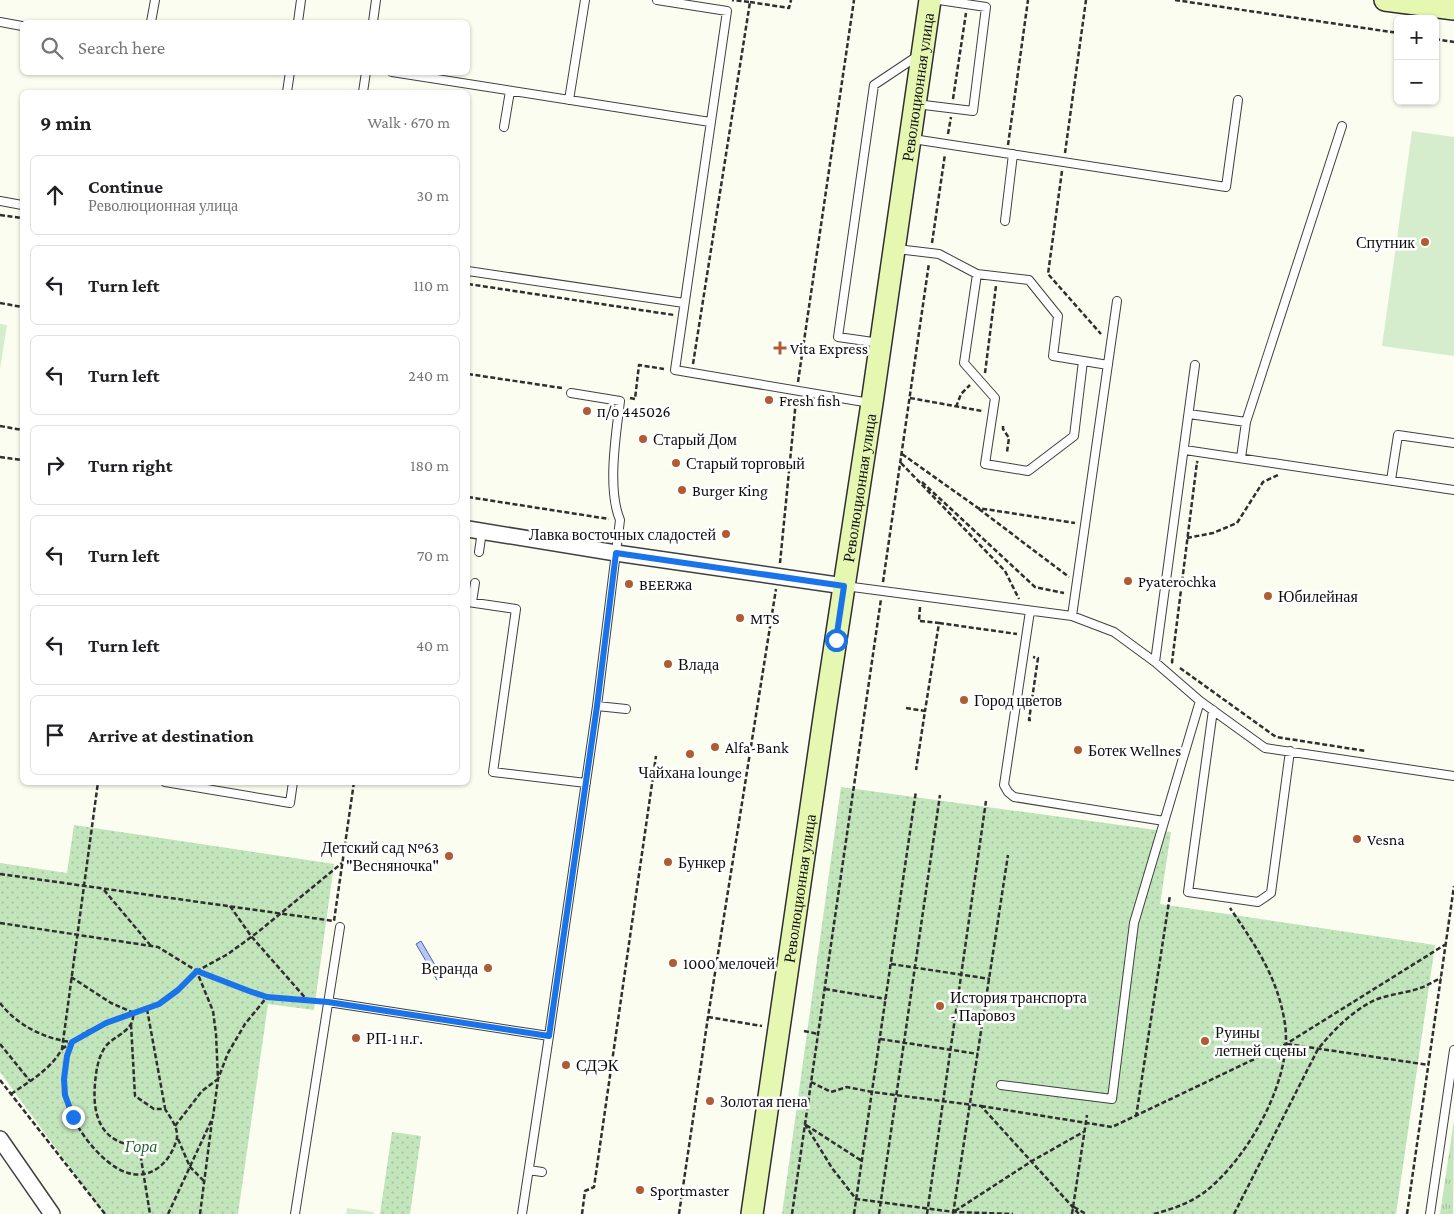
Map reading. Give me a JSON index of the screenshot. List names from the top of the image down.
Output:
{
  "streets": {
    "main road": ["Революционная улица"]
  },
  "parks": ["Гора"],
  "places": {
    "other": [
      "Спутник",
      "Fresh fish",
      "п/о 445026",
      "Старый Дом",
      "Старый торговый",
      "Burger King",
      "Лавка восточных сладостей",
      "Pyaterochka",
      "BEERжа",
      "Юбилейная",
      "MTS",
      "Влада",
      "Город цветов",
      "Alfa-Bank",
      "Ботек Wellnes",
      "Чайхана lounge",
      "Vesna",
      "Детский сад №63 \"Весняночка\"",
      "Бункер",
      "1000 мелочей",
      "Веранда",
      "История транспорта - Паровоз",
      "РП-1 н.г.",
      "Руины летней сцены",
      "СДЭК",
      "Золотая пена",
      "Sportmaster"
    ],
    "health": ["Vita Express"]
  },
  "page": {
    "map_buttons": ["+", "−"],
    "search": "Search here",
    "heading": ["9 min", "Walk · 670 m"],
    "list": [
      ["Continue", "Революционная улица", "30 m"],
      ["Turn left", "110 m"],
      ["Turn left", "240 m"],
      ["Turn right", "180 m"],
      ["Turn left", "70 m"],
      ["Turn left", "40 m"],
      "Arrive at destination"
    ]
  }
}
